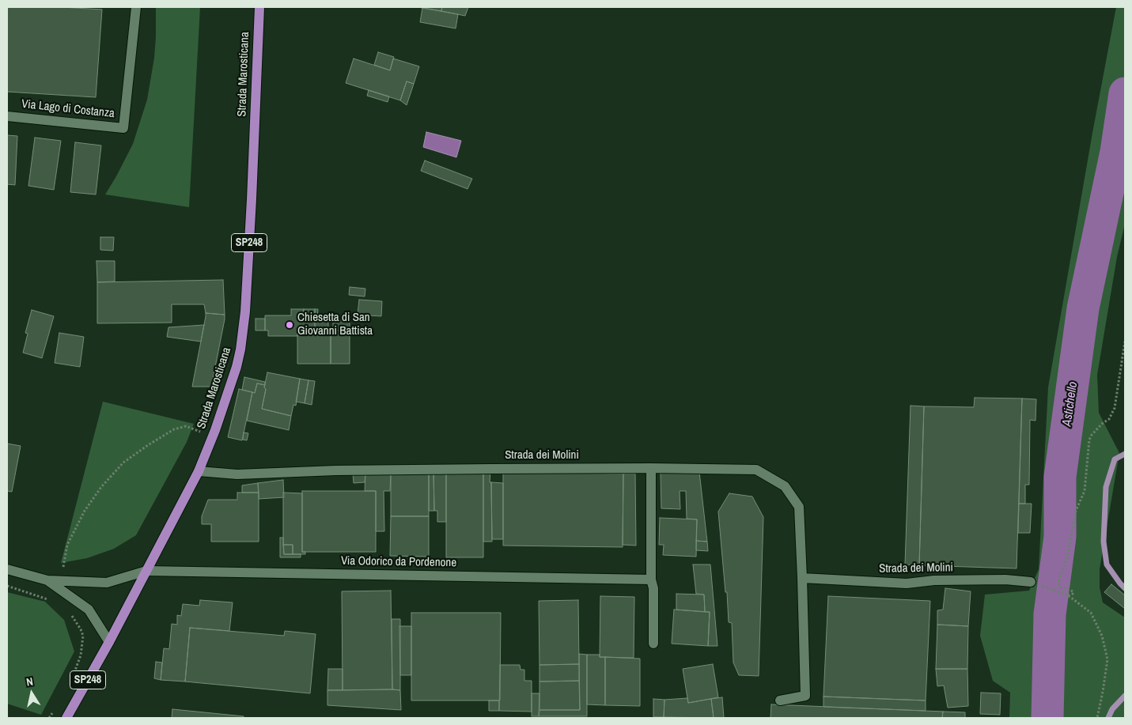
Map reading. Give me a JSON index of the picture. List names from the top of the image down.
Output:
{
  "streets": {
    "main road": ["Strada Marosticana", "SP248"],
    "street": ["Via Lago di Costanza", "Strada dei Molini", "Via Odorico da Pordenone"]
  },
  "crossings": [
    ["Strada Marosticana", "Strada dei Molini"],
    ["Strada Marosticana", "Via Odorico da Pordenone"]
  ],
  "water": ["Astichello"],
  "places": ["Chiesetta di San Giovanni Battista"],
  "north": "top"
}
